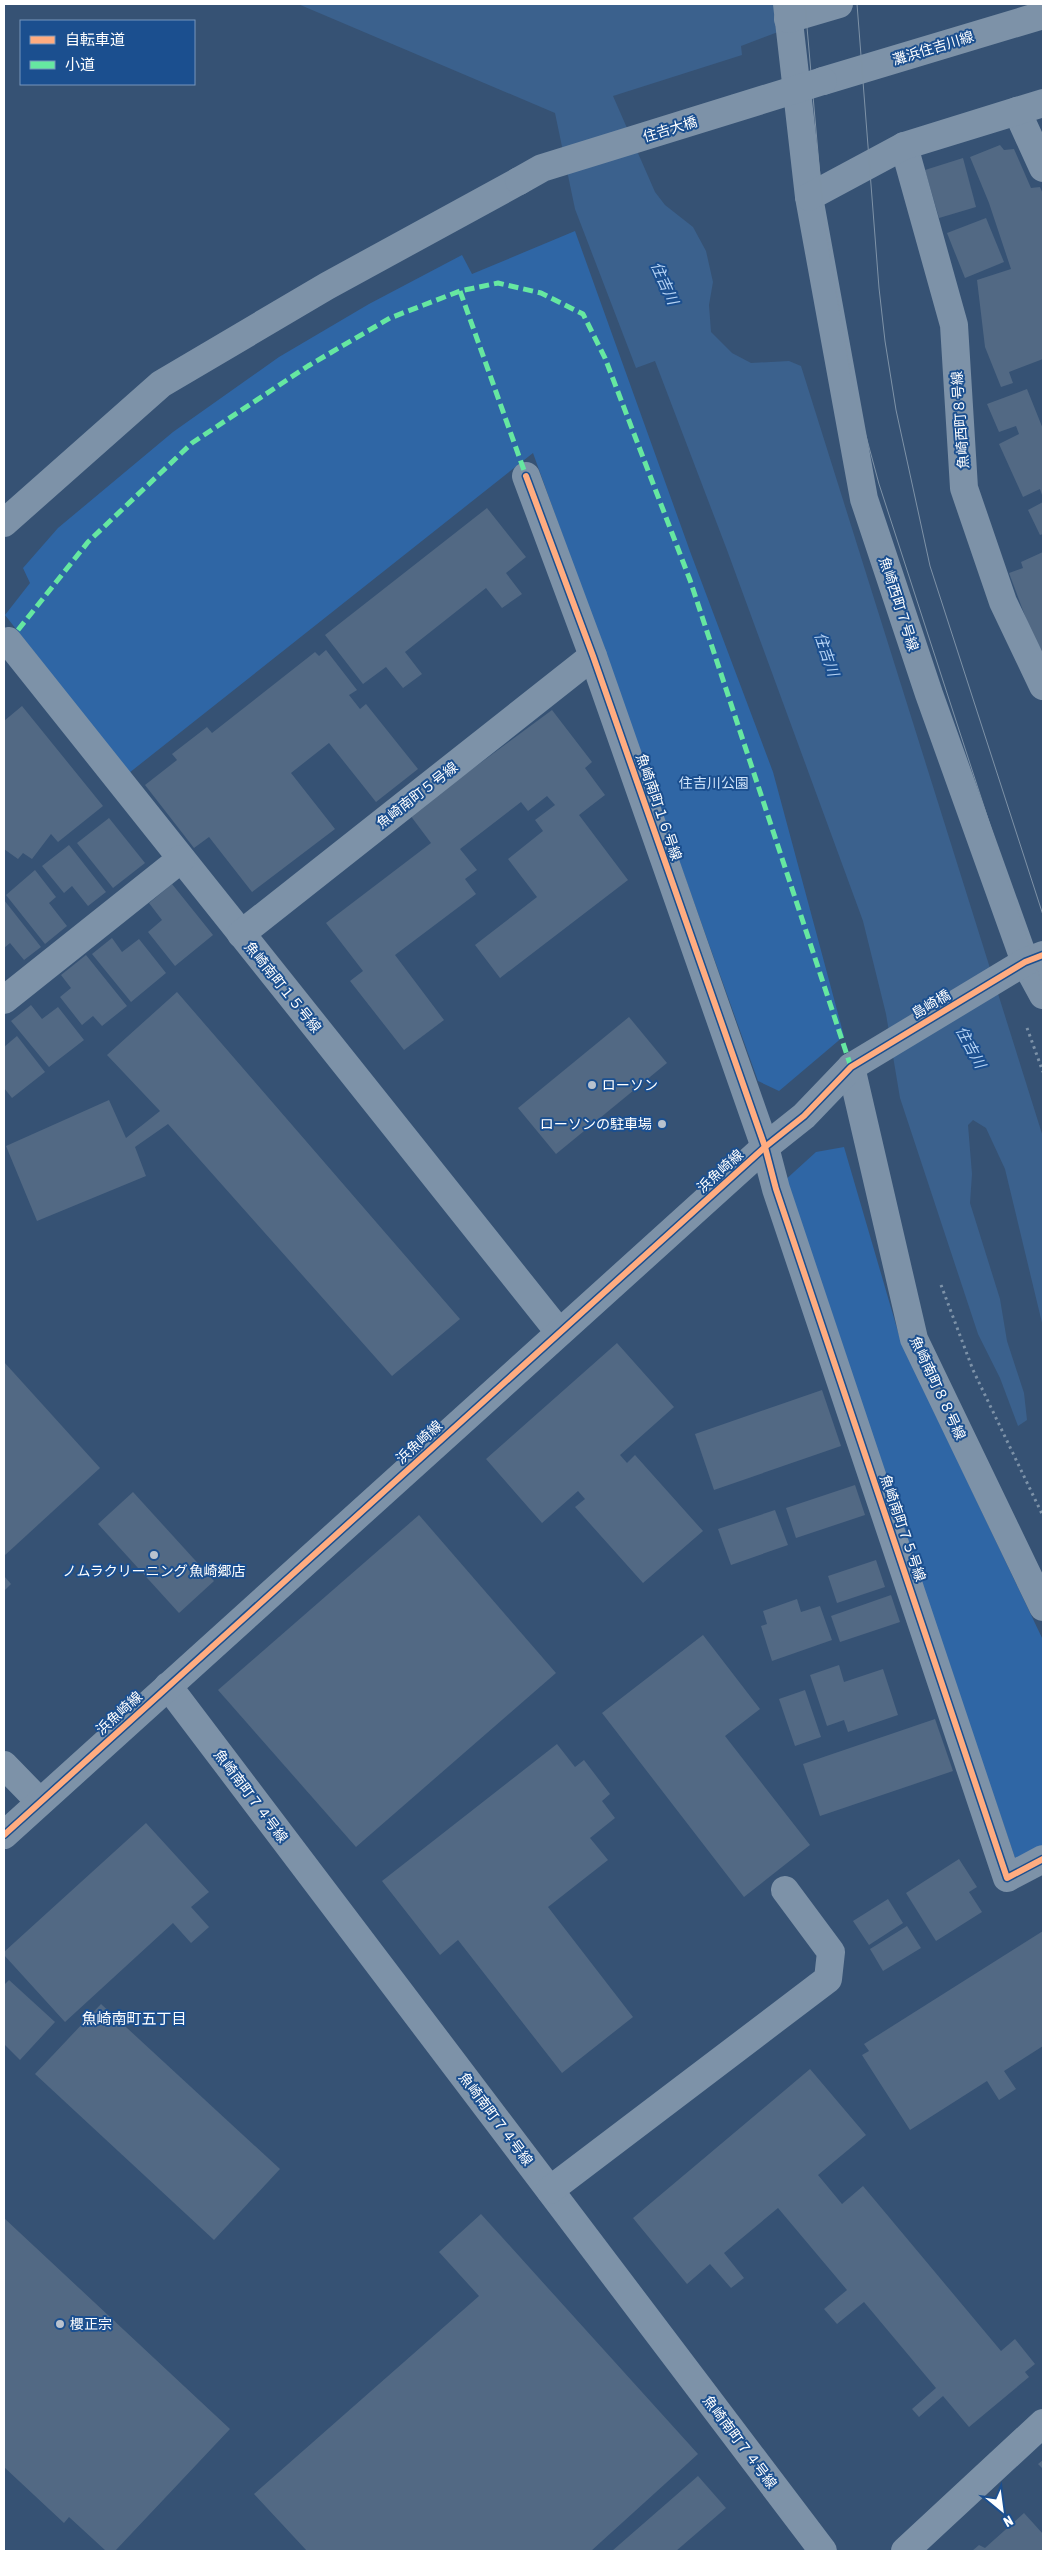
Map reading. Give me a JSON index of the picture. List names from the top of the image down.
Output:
{
  "streets": {
    "street": [
      "灘浜住吉川線",
      "住𠮷大橋",
      "魚崎西町８号線",
      "魚崎西町７号線",
      "魚崎南町５号線",
      "魚崎南町１６号線",
      "魚崎南町１５号線",
      "島崎橋",
      "浜魚崎線",
      "魚崎南町８８号線",
      "魚崎南町７５号線",
      "魚崎南町７４号線"
    ]
  },
  "crossings": [
    ["灘浜住吉川線", "住𠮷大橋"],
    ["魚崎西町７号線", "島崎橋"],
    ["魚崎南町５号線", "魚崎南町１６号線"],
    ["魚崎南町５号線", "魚崎南町１５号線"],
    ["魚崎南町１６号線", "浜魚崎線"],
    ["魚崎南町１６号線", "魚崎南町７５号線"],
    ["魚崎南町１５号線", "浜魚崎線"],
    ["島崎橋", "浜魚崎線"],
    ["島崎橋", "魚崎南町８８号線"],
    ["浜魚崎線", "魚崎南町８８号線"],
    ["浜魚崎線", "魚崎南町７５号線"],
    ["浜魚崎線", "魚崎南町７４号線"]
  ],
  "districts": ["魚崎南町五丁目"],
  "water": ["住吉川"],
  "parks": ["住吉川公園"],
  "places": [
    "ローソン",
    "ローソンの駐車場",
    "ノムラクリーニング 魚崎郷店",
    "櫻正宗"
  ],
  "legend": ["自転車道", "小道"],
  "north": "bottom right"
}
